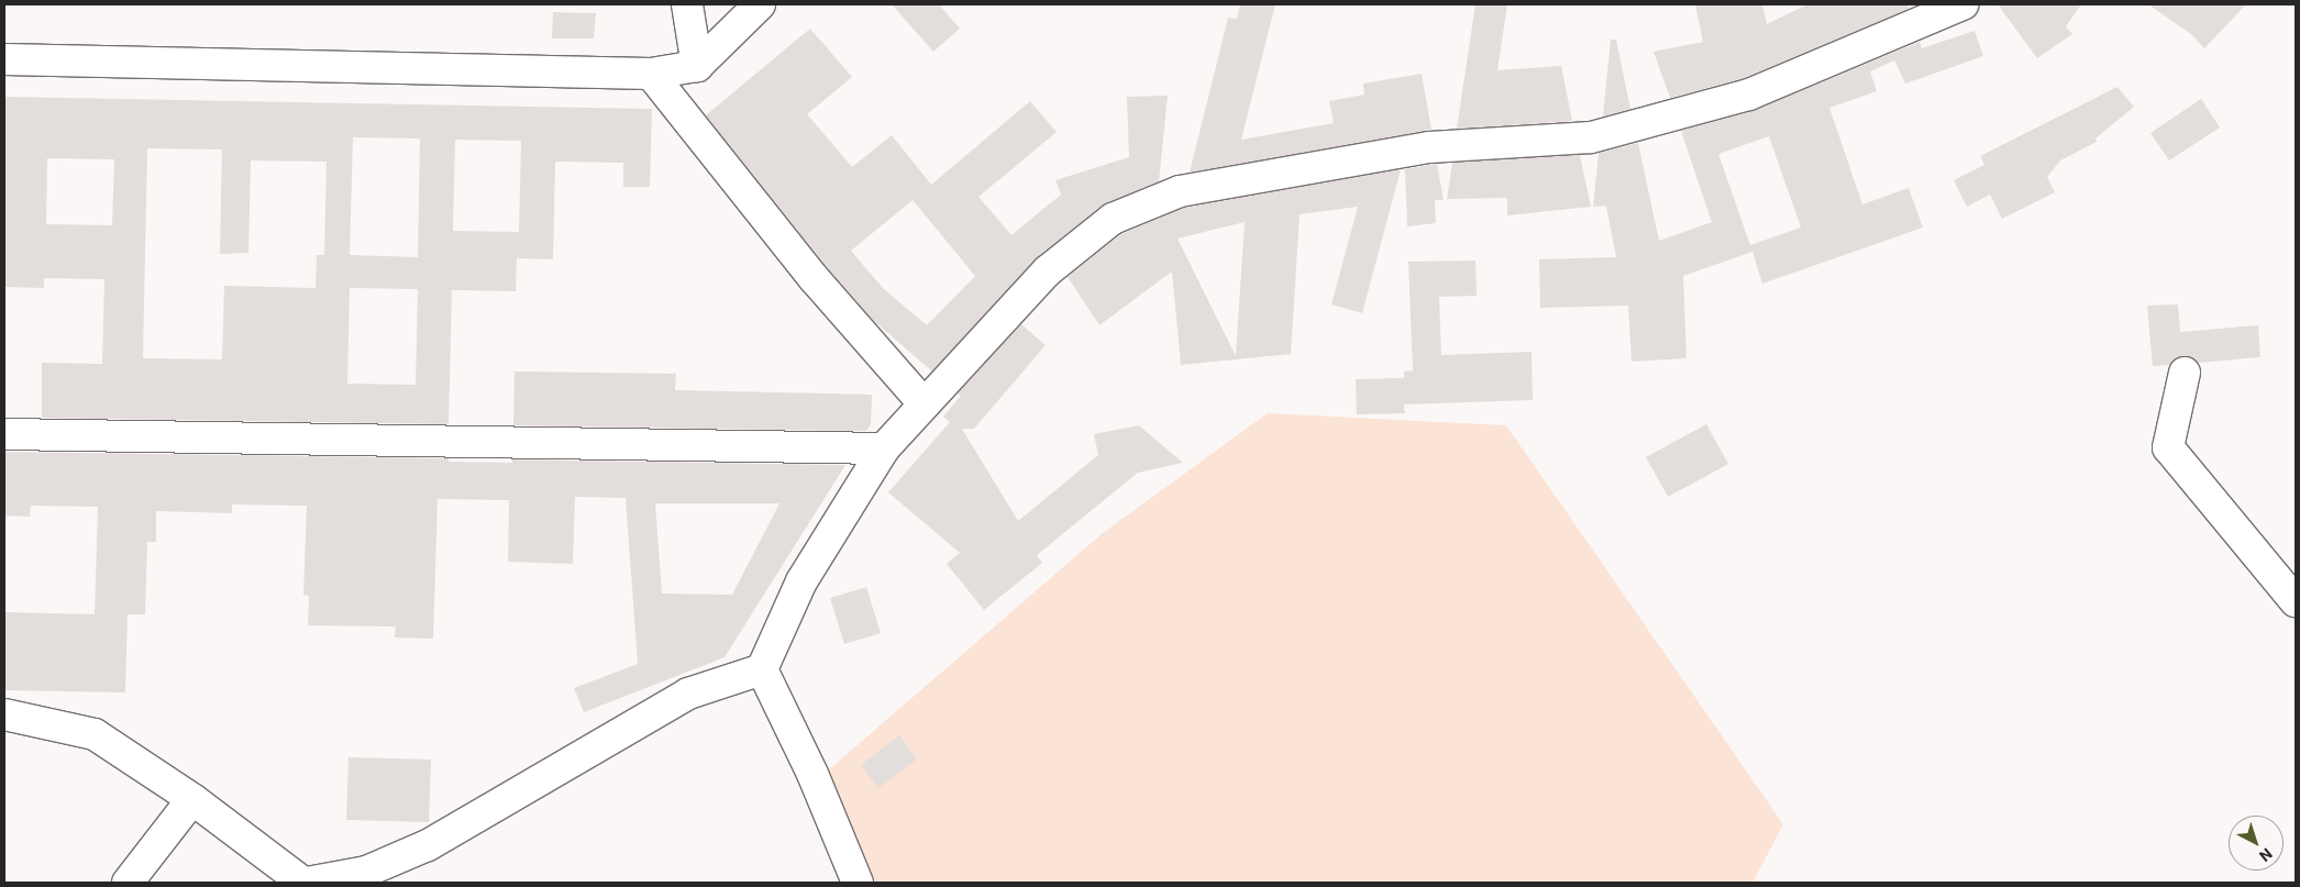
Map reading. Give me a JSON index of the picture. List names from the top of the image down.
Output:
{
  "north": "bottom right"
}
